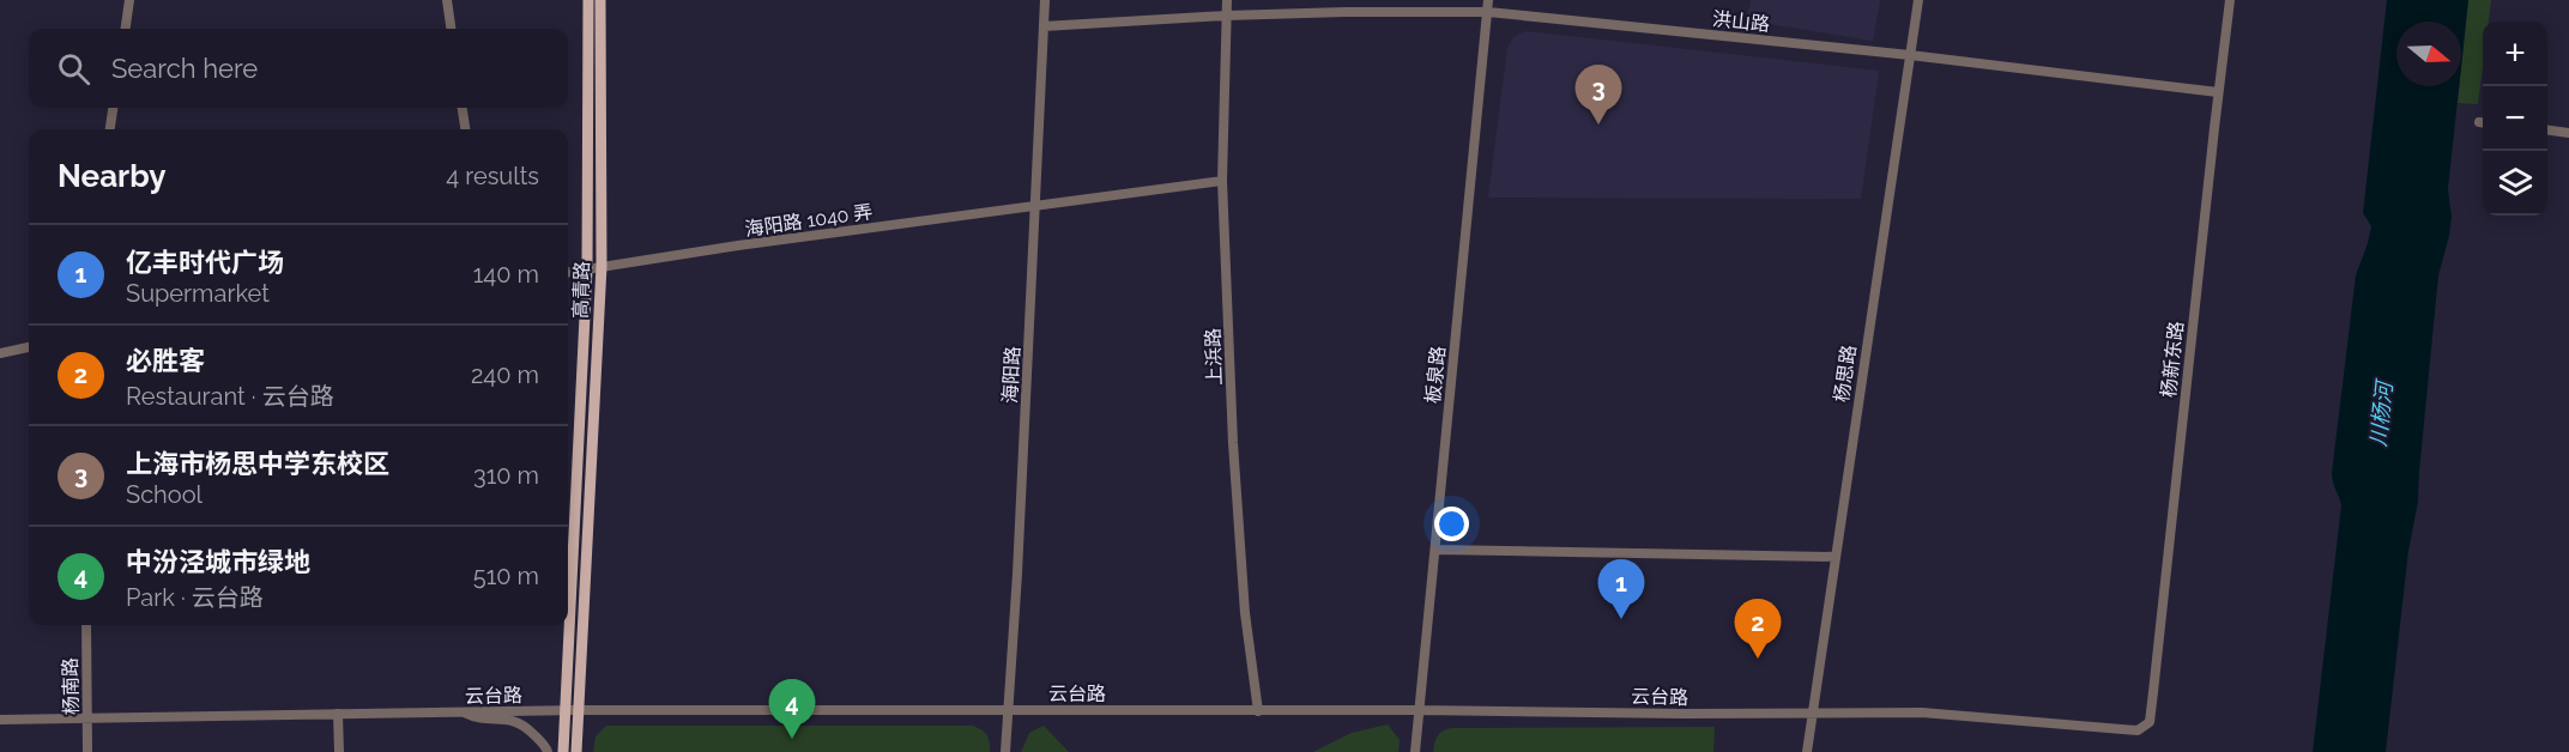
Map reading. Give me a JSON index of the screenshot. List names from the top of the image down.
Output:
{
  "streets": {
    "main road": ["高青路"],
    "street": [
      "洪山路",
      "海阳路 1040 弄",
      "上浜路",
      "杨新东路",
      "杨思路",
      "海阳路",
      "板泉路",
      "杨南路",
      "云台路"
    ]
  },
  "crossings": [
    ["洪山路", "上浜路"],
    ["洪山路", "杨新东路"],
    ["洪山路", "杨思路"],
    ["洪山路", "海阳路"],
    ["洪山路", "板泉路"],
    ["海阳路 1040 弄", "高青路"],
    ["海阳路 1040 弄", "上浜路"],
    ["海阳路 1040 弄", "海阳路"],
    ["高青路", "云台路"],
    ["上浜路", "云台路"],
    ["杨新东路", "云台路"],
    ["杨思路", "云台路"],
    ["海阳路", "云台路"],
    ["板泉路", "云台路"],
    ["杨南路", "云台路"]
  ],
  "water": ["川杨河"],
  "north": "right",
  "page": {
    "map_buttons": ["+", "−"],
    "search": "Search here",
    "pins": [
      "3",
      "1",
      "2",
      "4"
    ],
    "heading": ["Nearby", "4 results"],
    "list": [
      {
        "mark": "1",
        "name": "亿丰时代广场",
        "note": "Supermarket",
        "value": "140 m"
      },
      {
        "mark": "2",
        "name": "必胜客",
        "note": "Restaurant · 云台路",
        "value": "240 m"
      },
      {
        "mark": "3",
        "name": "上海市杨思中学东校区",
        "note": "School",
        "value": "310 m"
      },
      {
        "mark": "4",
        "name": "中汾泾城市绿地",
        "note": "Park · 云台路",
        "value": "510 m"
      }
    ]
  }
}
